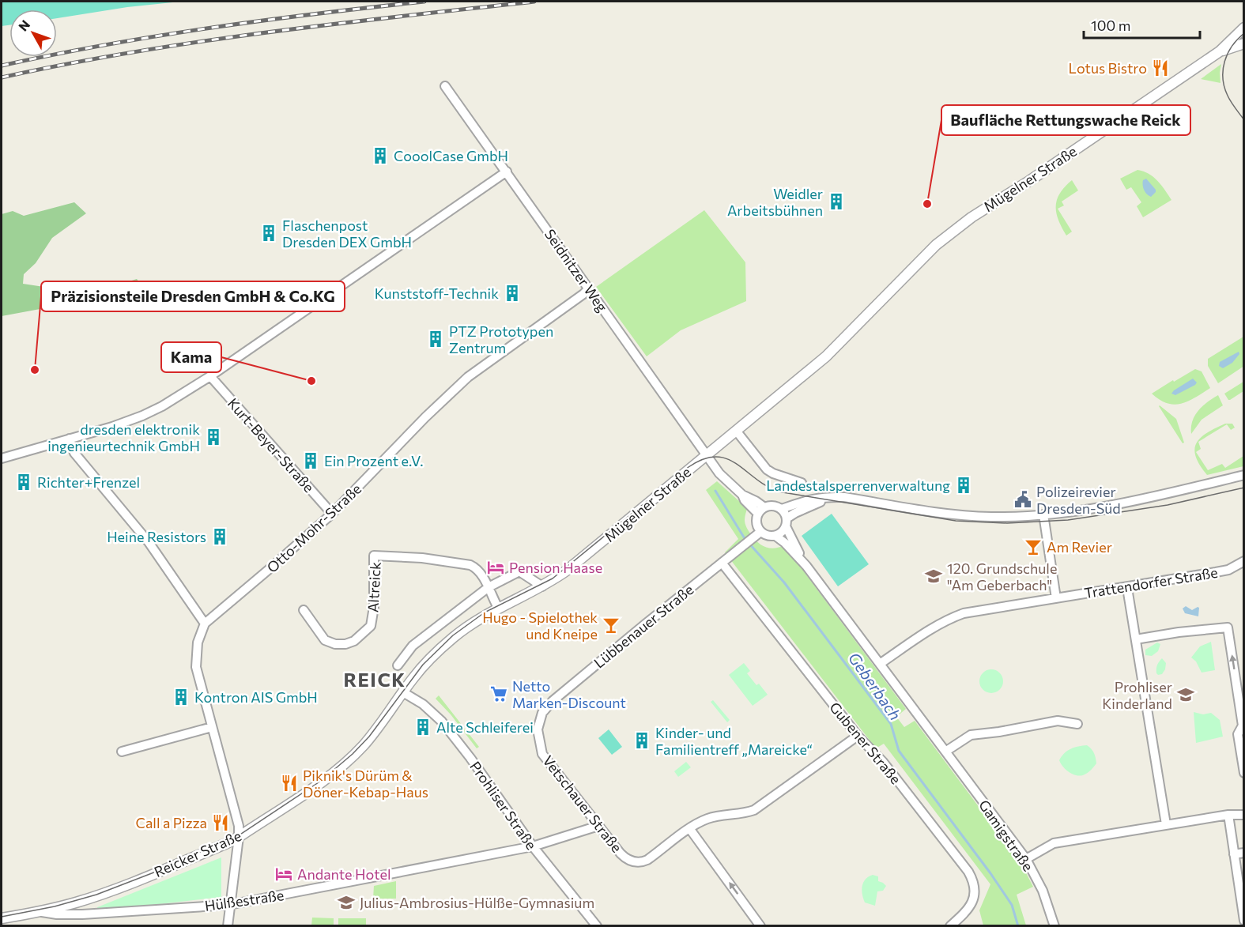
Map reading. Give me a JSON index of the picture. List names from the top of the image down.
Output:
{
  "streets": {
    "street": [
      "Mügelner Straße",
      "Seidnitzer Weg",
      "Kurt-Beyer-Straße",
      "Otto-Mohr-Straße",
      "Trattendorfer Straße",
      "Altreick",
      "Lübbenauer Straße",
      "Gubener Straße",
      "Vetschauer Straße",
      "Prohliser Straße",
      "Gamigstraße",
      "Reicker Straße",
      "Hülßestraße"
    ]
  },
  "crossings": [
    ["Mügelner Straße", "Seidnitzer Weg"],
    ["Seidnitzer Weg", "Otto-Mohr-Straße"],
    ["Kurt-Beyer-Straße", "Otto-Mohr-Straße"],
    ["Trattendorfer Straße", "Gamigstraße"],
    ["Lübbenauer Straße", "Gubener Straße"],
    ["Lübbenauer Straße", "Vetschauer Straße"],
    ["Lübbenauer Straße", "Gamigstraße"],
    ["Gubener Straße", "Vetschauer Straße"],
    ["Vetschauer Straße", "Hülßestraße"],
    ["Prohliser Straße", "Reicker Straße"],
    ["Prohliser Straße", "Hülßestraße"],
    ["Reicker Straße", "Hülßestraße"]
  ],
  "districts": ["REICK"],
  "water": ["Geberbach"],
  "places": {
    "restaurant": ["Lotus Bistro", "Piknik's Dürüm & Döner-Kebap-Haus", "Call a Pizza"],
    "building": [
      "CooolCase GmbH",
      "Weidler Arbeitsbühnen",
      "Flaschenpost Dresden DEX GmbH",
      "Kunststoff-Technik",
      "PTZ Prototypen Zentrum",
      "dresden elektronik ingenieurtechnik GmbH",
      "Ein Prozent e.V.",
      "Richter+Frenzel",
      "Landestalsperrenverwaltung",
      "Heine Resistors",
      "Kontron AIS GmbH",
      "Alte Schleiferei",
      "Kinder- und Familientreff „Mareicke“"
    ],
    "other": ["Baufläche Rettungswache Reick", "Präzisionsteile Dresden GmbH & Co.KG", "Kama"],
    "public building": ["Polizeirevier Dresden-Süd"],
    "bar": ["Am Revier", "Hugo - Spielothek und Kneipe"],
    "hotel": ["Pension Haase", "Andante Hotel"],
    "school or university": ["120. Grundschule \"Am Geberbach\"", "Prohliser Kinderland", "Julius-Ambrosius-Hülße-Gymnasium"],
    "supermarket": ["Netto Marken-Discount"]
  },
  "scale_bar": "100 m",
  "north": "top left"
}
